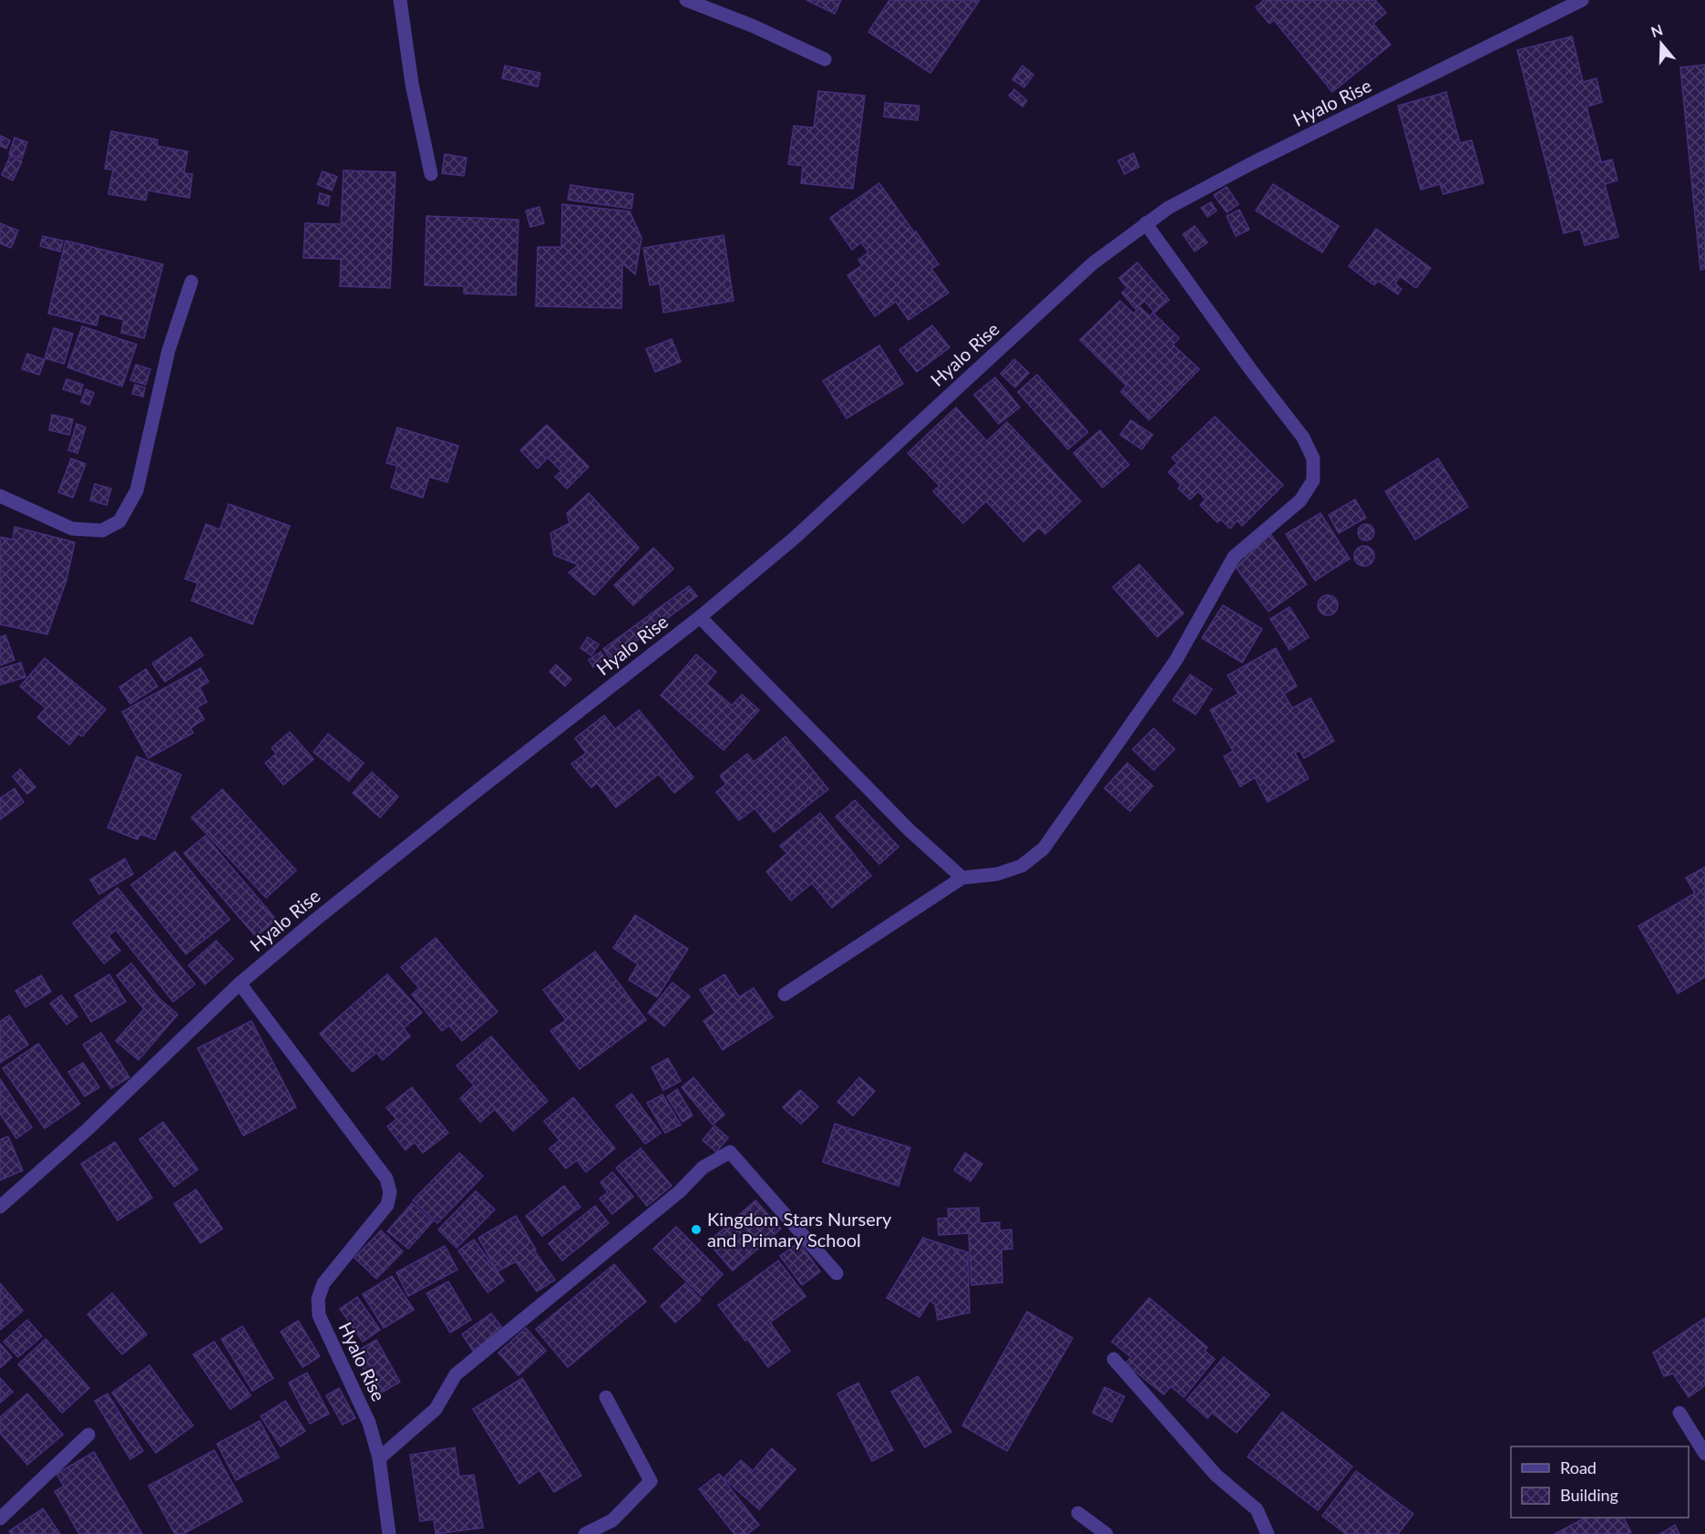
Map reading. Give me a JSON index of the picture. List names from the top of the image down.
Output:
{
  "streets": {
    "street": ["Hyalo Rise"]
  },
  "places": ["Kingdom Stars Nursery and Primary School"],
  "legend": ["Road", "Building"],
  "north": "top"
}
